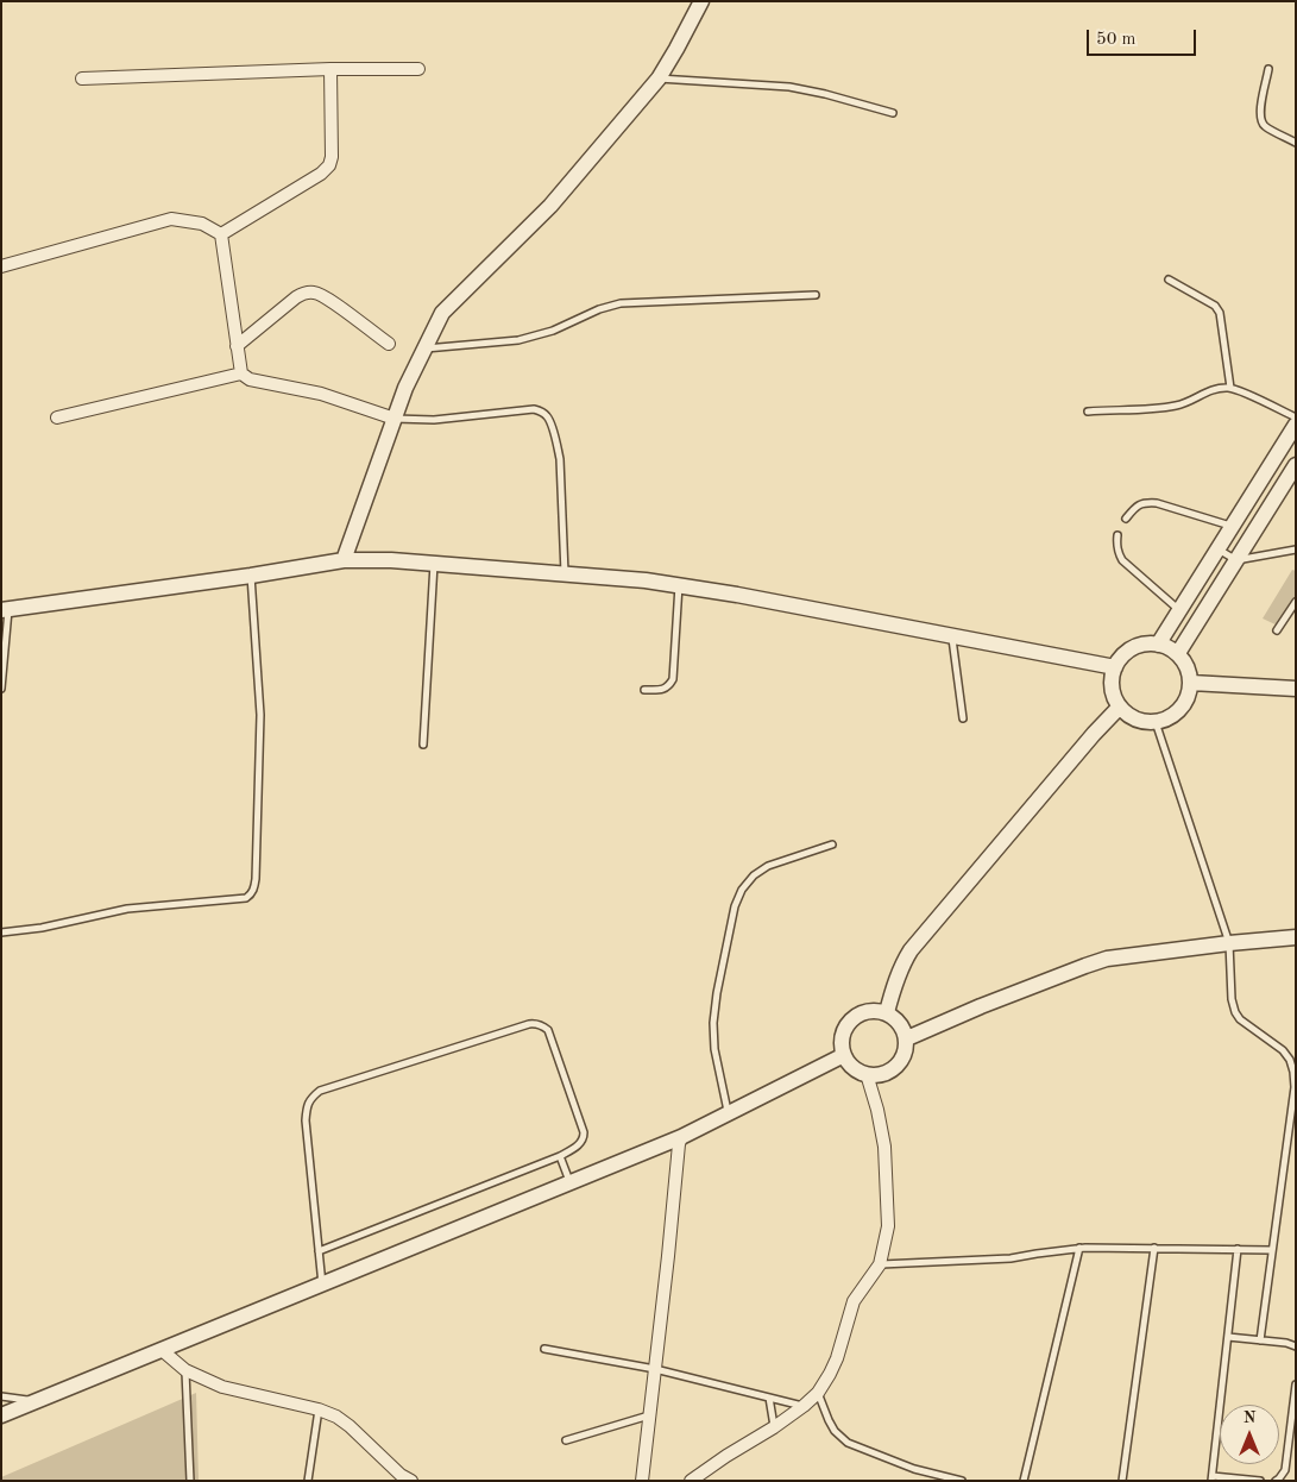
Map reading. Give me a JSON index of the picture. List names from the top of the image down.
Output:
{
  "scale_bar": "50 m",
  "north": "top"
}
